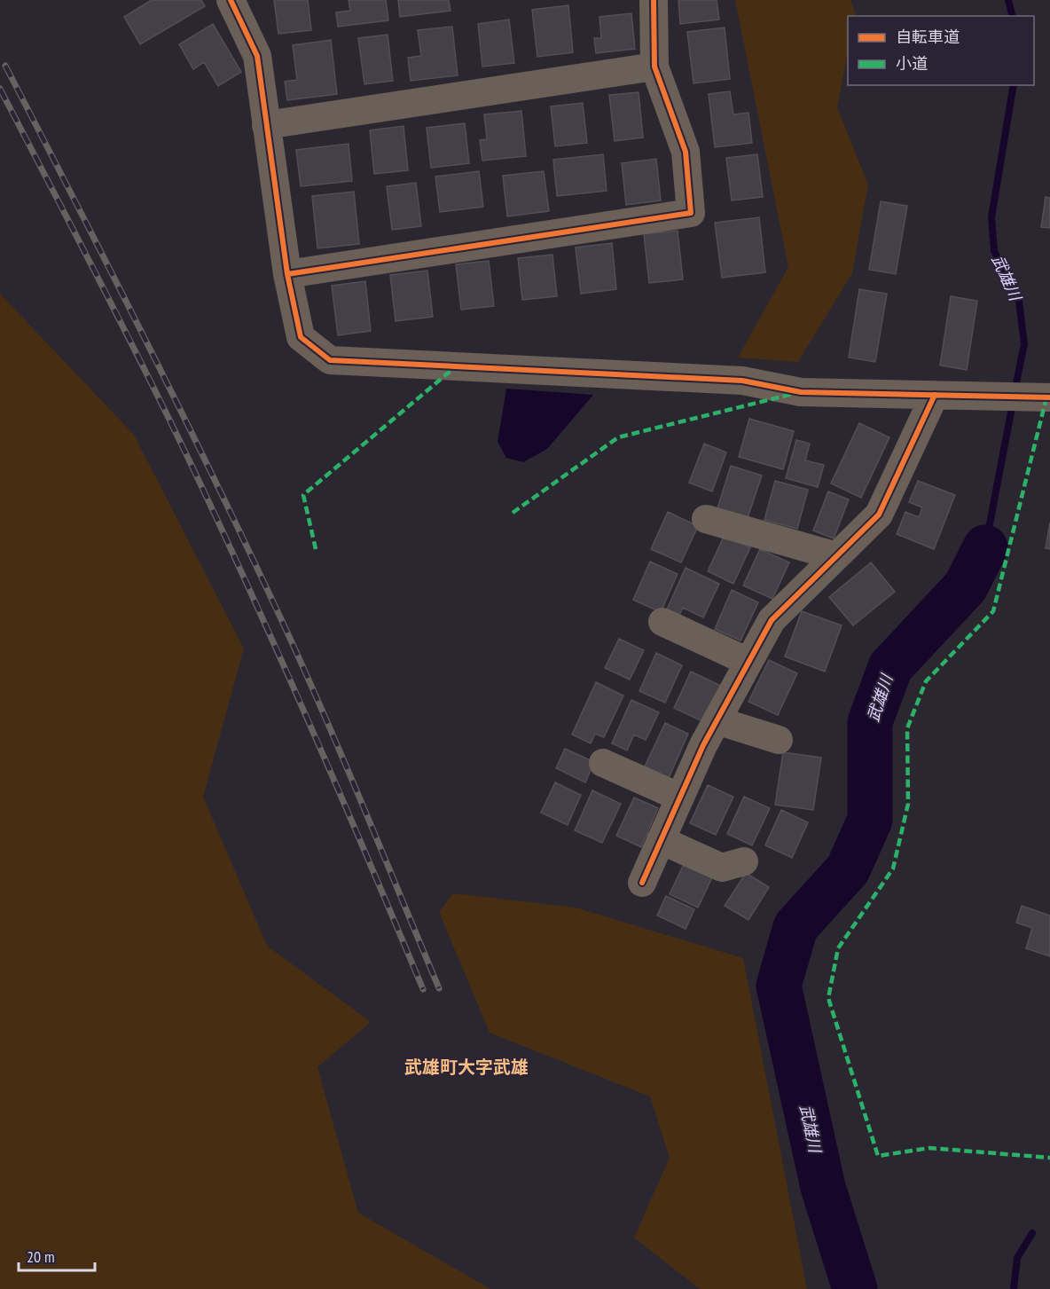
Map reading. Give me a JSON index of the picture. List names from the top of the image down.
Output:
{
  "districts": ["武雄町大字武雄"],
  "water": ["武雄川"],
  "legend": ["自転車道", "小道"],
  "scale_bar": "20 m"
}
